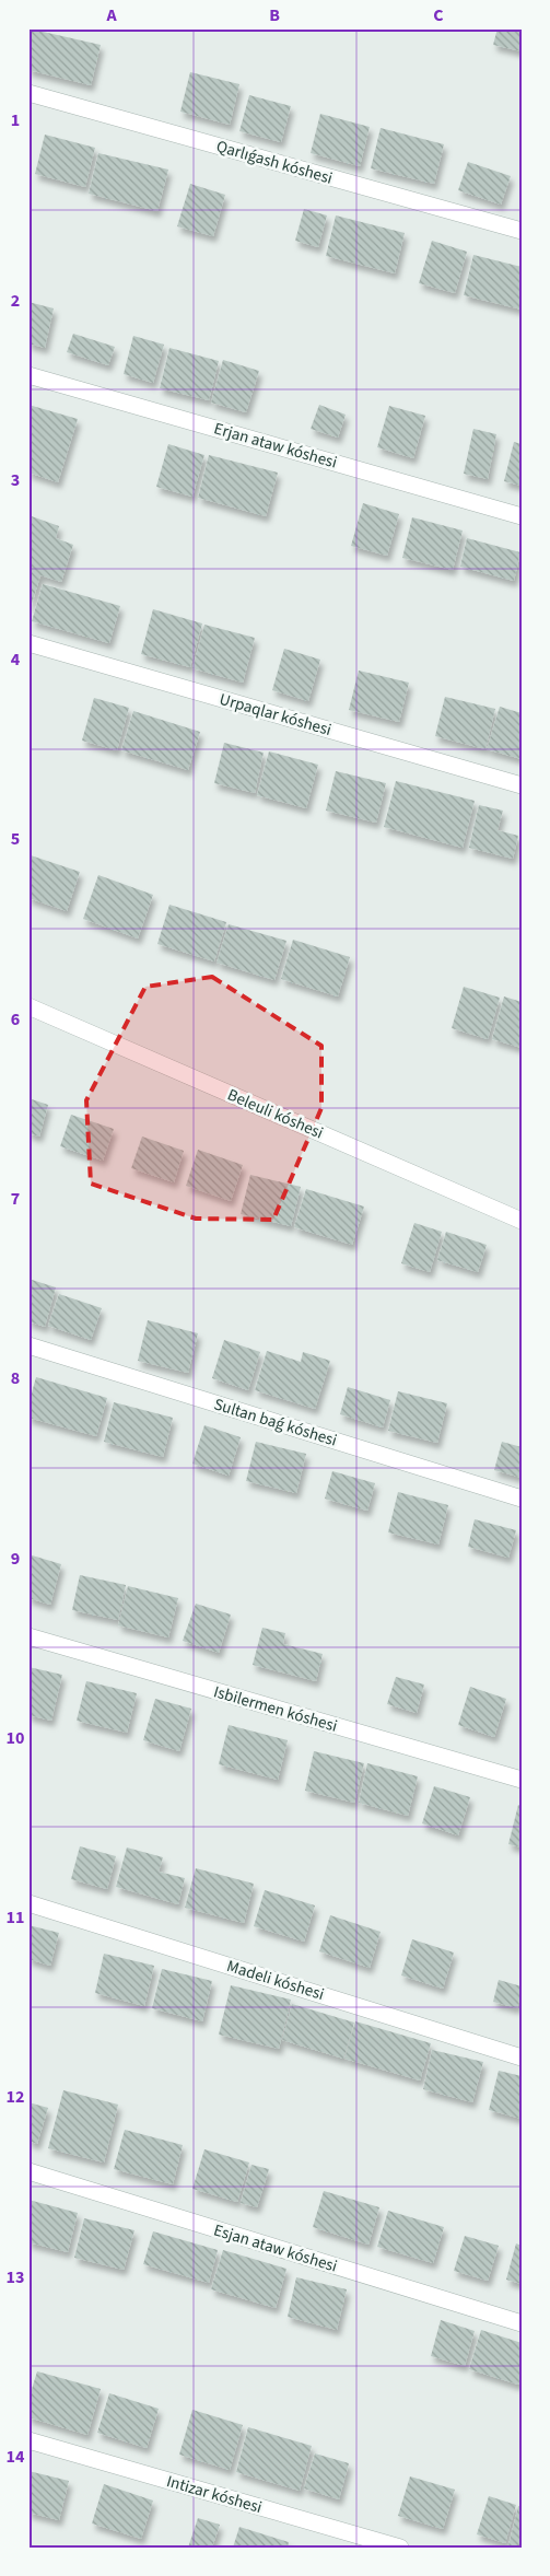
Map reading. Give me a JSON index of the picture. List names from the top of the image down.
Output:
{
  "streets": {
    "street": [
      "Qarlıǵash kóshesi",
      "Erjan ataw kóshesi",
      "Urpaqlar kóshesi",
      "Beleuli kóshesi",
      "Sultan baǵ kóshesi",
      "Isbilermen kóshesi",
      "Madeli kóshesi",
      "Esjan ataw kóshesi",
      "Intizar kóshesi"
    ]
  },
  "grid": {
    "columns": ["A", "B", "C"],
    "rows": [
      "1",
      "2",
      "3",
      "4",
      "5",
      "6",
      "7",
      "8",
      "9",
      "10",
      "11",
      "12",
      "13",
      "14"
    ]
  }
}
